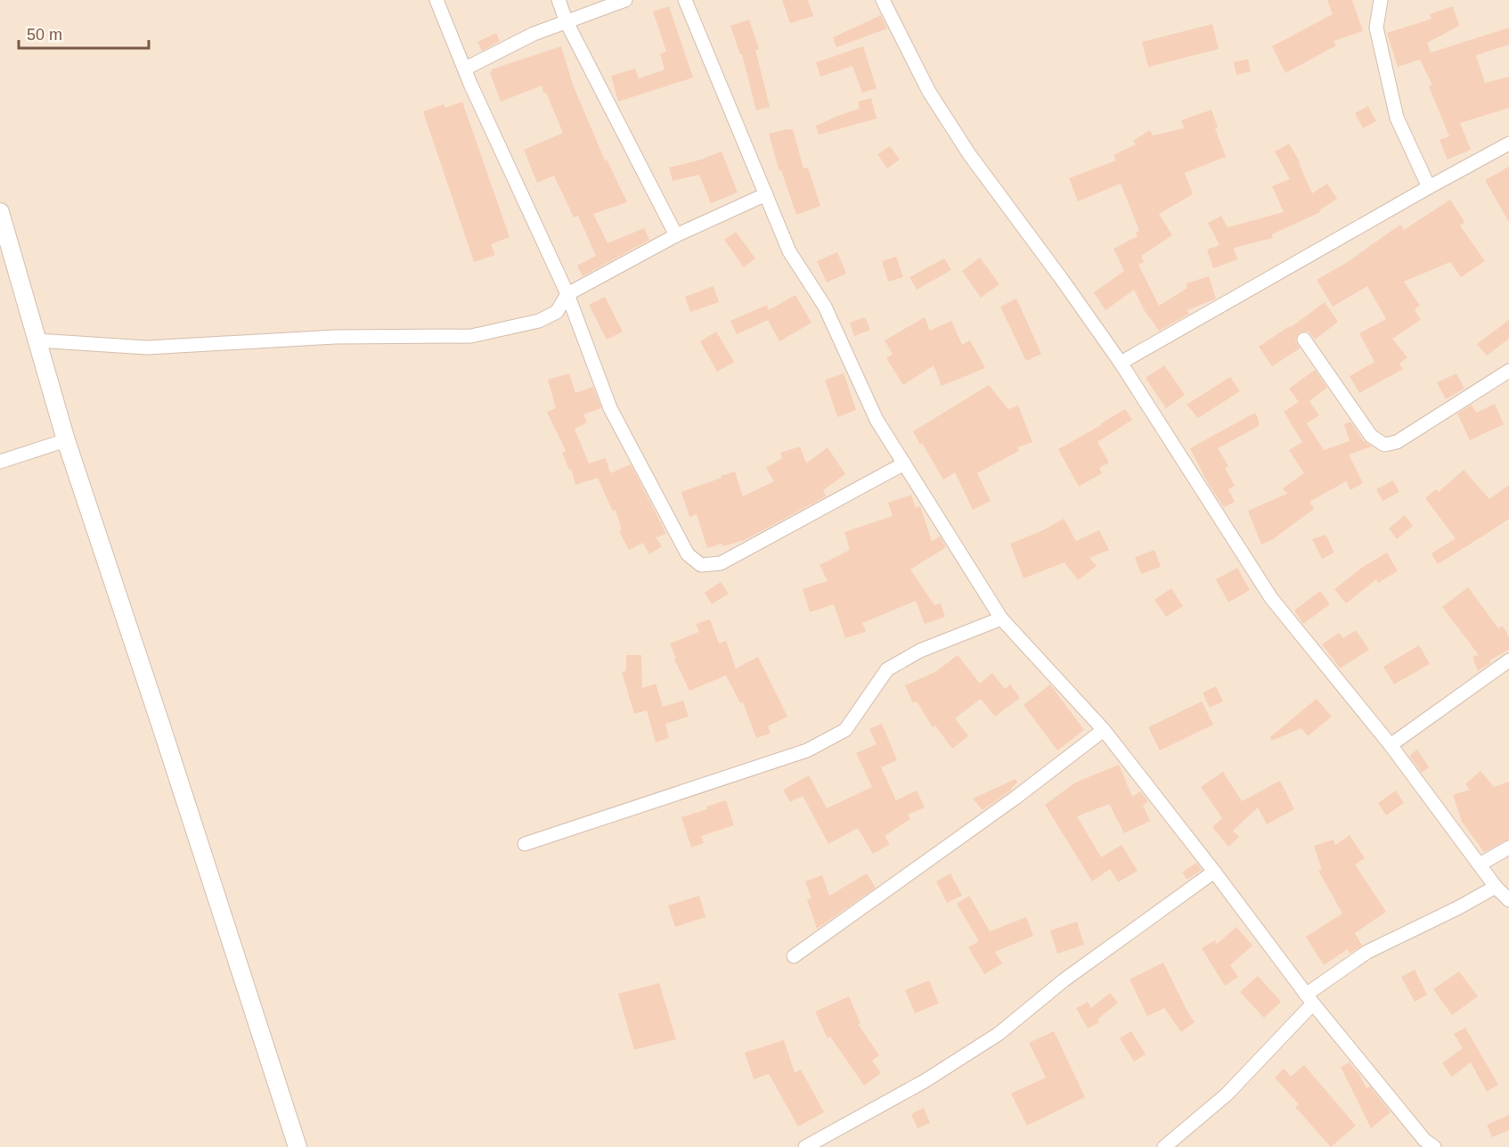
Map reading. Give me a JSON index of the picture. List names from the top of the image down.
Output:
{
  "scale_bar": "50 m"
}
